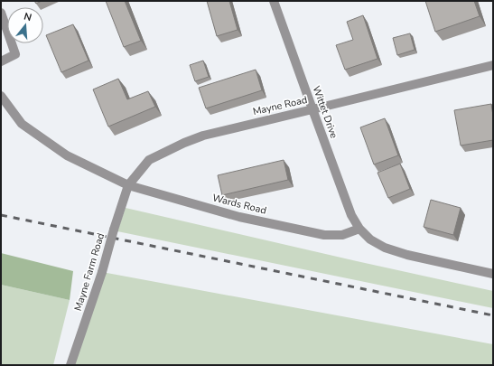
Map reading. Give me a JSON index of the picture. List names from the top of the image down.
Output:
{
  "streets": {
    "street": [
      "Mayne Road",
      "Wittet Drive",
      "Wards Road",
      "Mayne Farm Road"
    ]
  },
  "crossings": [
    ["Mayne Road", "Wittet Drive"],
    ["Mayne Road", "Wards Road"],
    ["Mayne Road", "Mayne Farm Road"],
    ["Wittet Drive", "Wards Road"],
    ["Wards Road", "Mayne Farm Road"]
  ],
  "north": "top"
}
